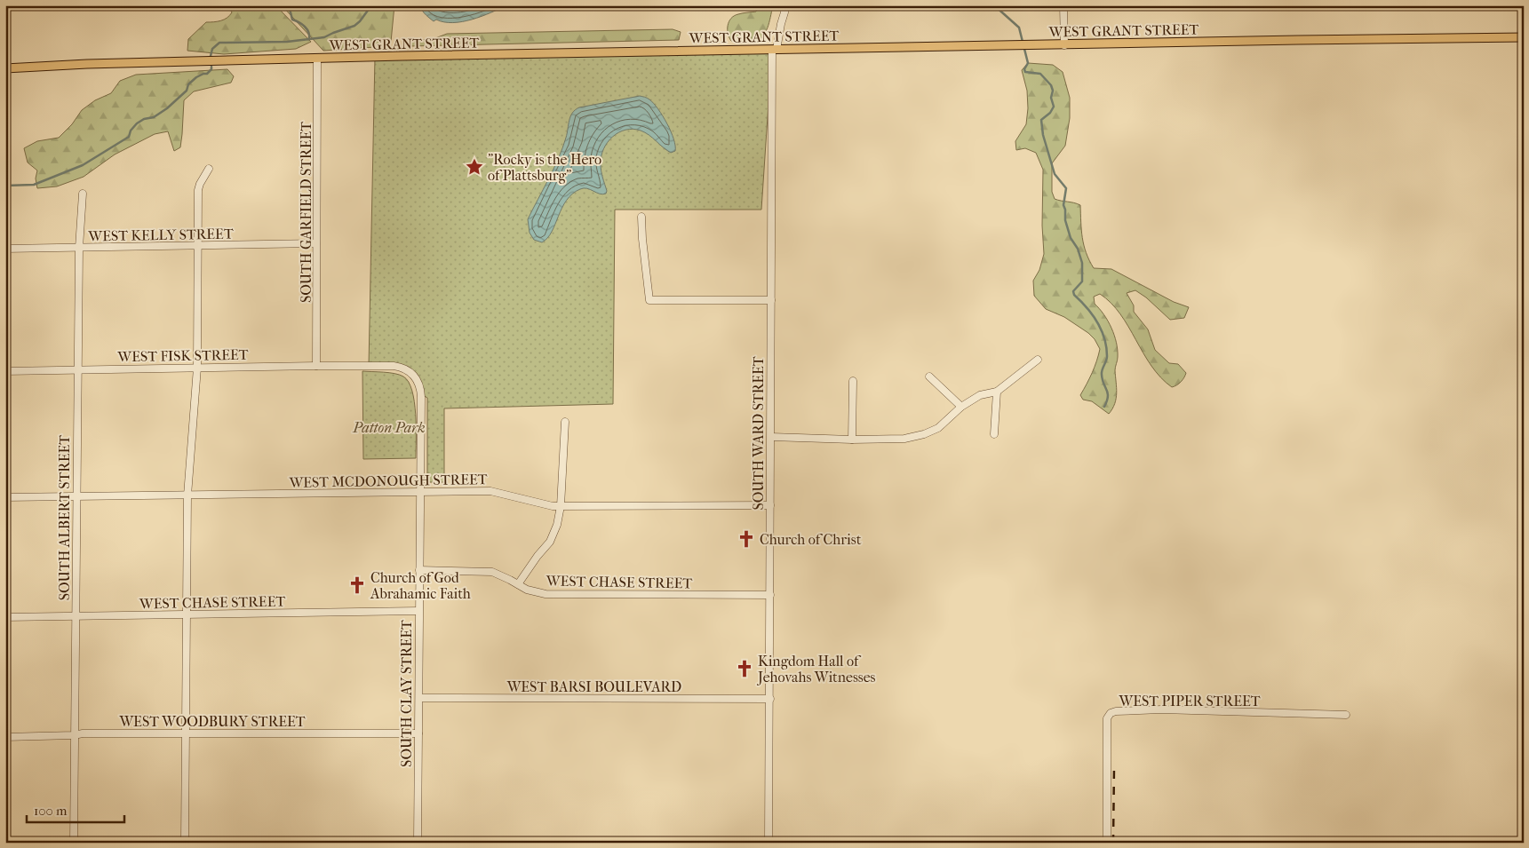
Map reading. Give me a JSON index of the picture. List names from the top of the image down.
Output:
{
  "streets": {
    "main road": ["WEST GRANT STREET"],
    "street": [
      "SOUTH GARFIELD STREET",
      "WEST KELLY STREET",
      "WEST FISK STREET",
      "SOUTH WARD STREET",
      "WEST MCDONOUGH STREET",
      "SOUTH ALBERT STREET",
      "WEST CHASE STREET",
      "WEST BARSI BOULEVARD",
      "SOUTH CLAY STREET",
      "WEST PIPER STREET",
      "WEST WOODBURY STREET"
    ]
  },
  "crossings": [
    ["WEST GRANT STREET", "SOUTH GARFIELD STREET"],
    ["WEST GRANT STREET", "SOUTH WARD STREET"],
    ["SOUTH GARFIELD STREET", "WEST KELLY STREET"],
    ["SOUTH GARFIELD STREET", "WEST FISK STREET"],
    ["WEST KELLY STREET", "SOUTH ALBERT STREET"],
    ["WEST FISK STREET", "SOUTH ALBERT STREET"],
    ["WEST FISK STREET", "SOUTH CLAY STREET"],
    ["SOUTH WARD STREET", "WEST MCDONOUGH STREET"],
    ["SOUTH WARD STREET", "WEST CHASE STREET"],
    ["SOUTH WARD STREET", "WEST BARSI BOULEVARD"],
    ["WEST MCDONOUGH STREET", "SOUTH ALBERT STREET"],
    ["WEST MCDONOUGH STREET", "SOUTH CLAY STREET"],
    ["SOUTH ALBERT STREET", "WEST CHASE STREET"],
    ["SOUTH ALBERT STREET", "WEST WOODBURY STREET"],
    ["WEST CHASE STREET", "SOUTH CLAY STREET"],
    ["WEST BARSI BOULEVARD", "SOUTH CLAY STREET"],
    ["SOUTH CLAY STREET", "WEST WOODBURY STREET"]
  ],
  "parks": ["Patton Park"],
  "places": {
    "place": ["\"Rocky is the Hero of Plattsburg\""],
    "church": ["Church of Christ", "Church of God Abrahamic Faith", "Kingdom Hall of Jehovahs Witnesses"]
  },
  "scale_bar": "100 m"
}
